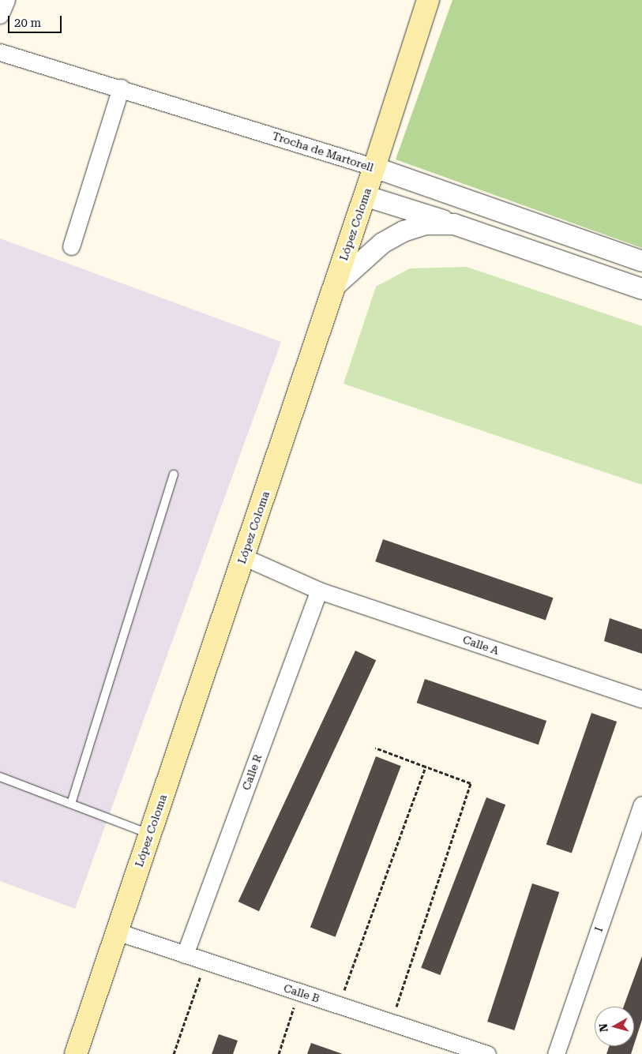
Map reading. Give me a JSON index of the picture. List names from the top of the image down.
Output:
{
  "streets": {
    "main road": ["López Coloma"],
    "street": [
      "Trocha de Martorell",
      "Calle A",
      "Calle R",
      "I",
      "Calle B"
    ]
  },
  "crossings": [
    ["Trocha de Martorell", "López Coloma"],
    ["López Coloma", "Calle A"],
    ["López Coloma", "Calle B"],
    ["Calle A", "Calle R"],
    ["Calle R", "Calle B"]
  ],
  "scale_bar": "20 m",
  "north": "left"
}
